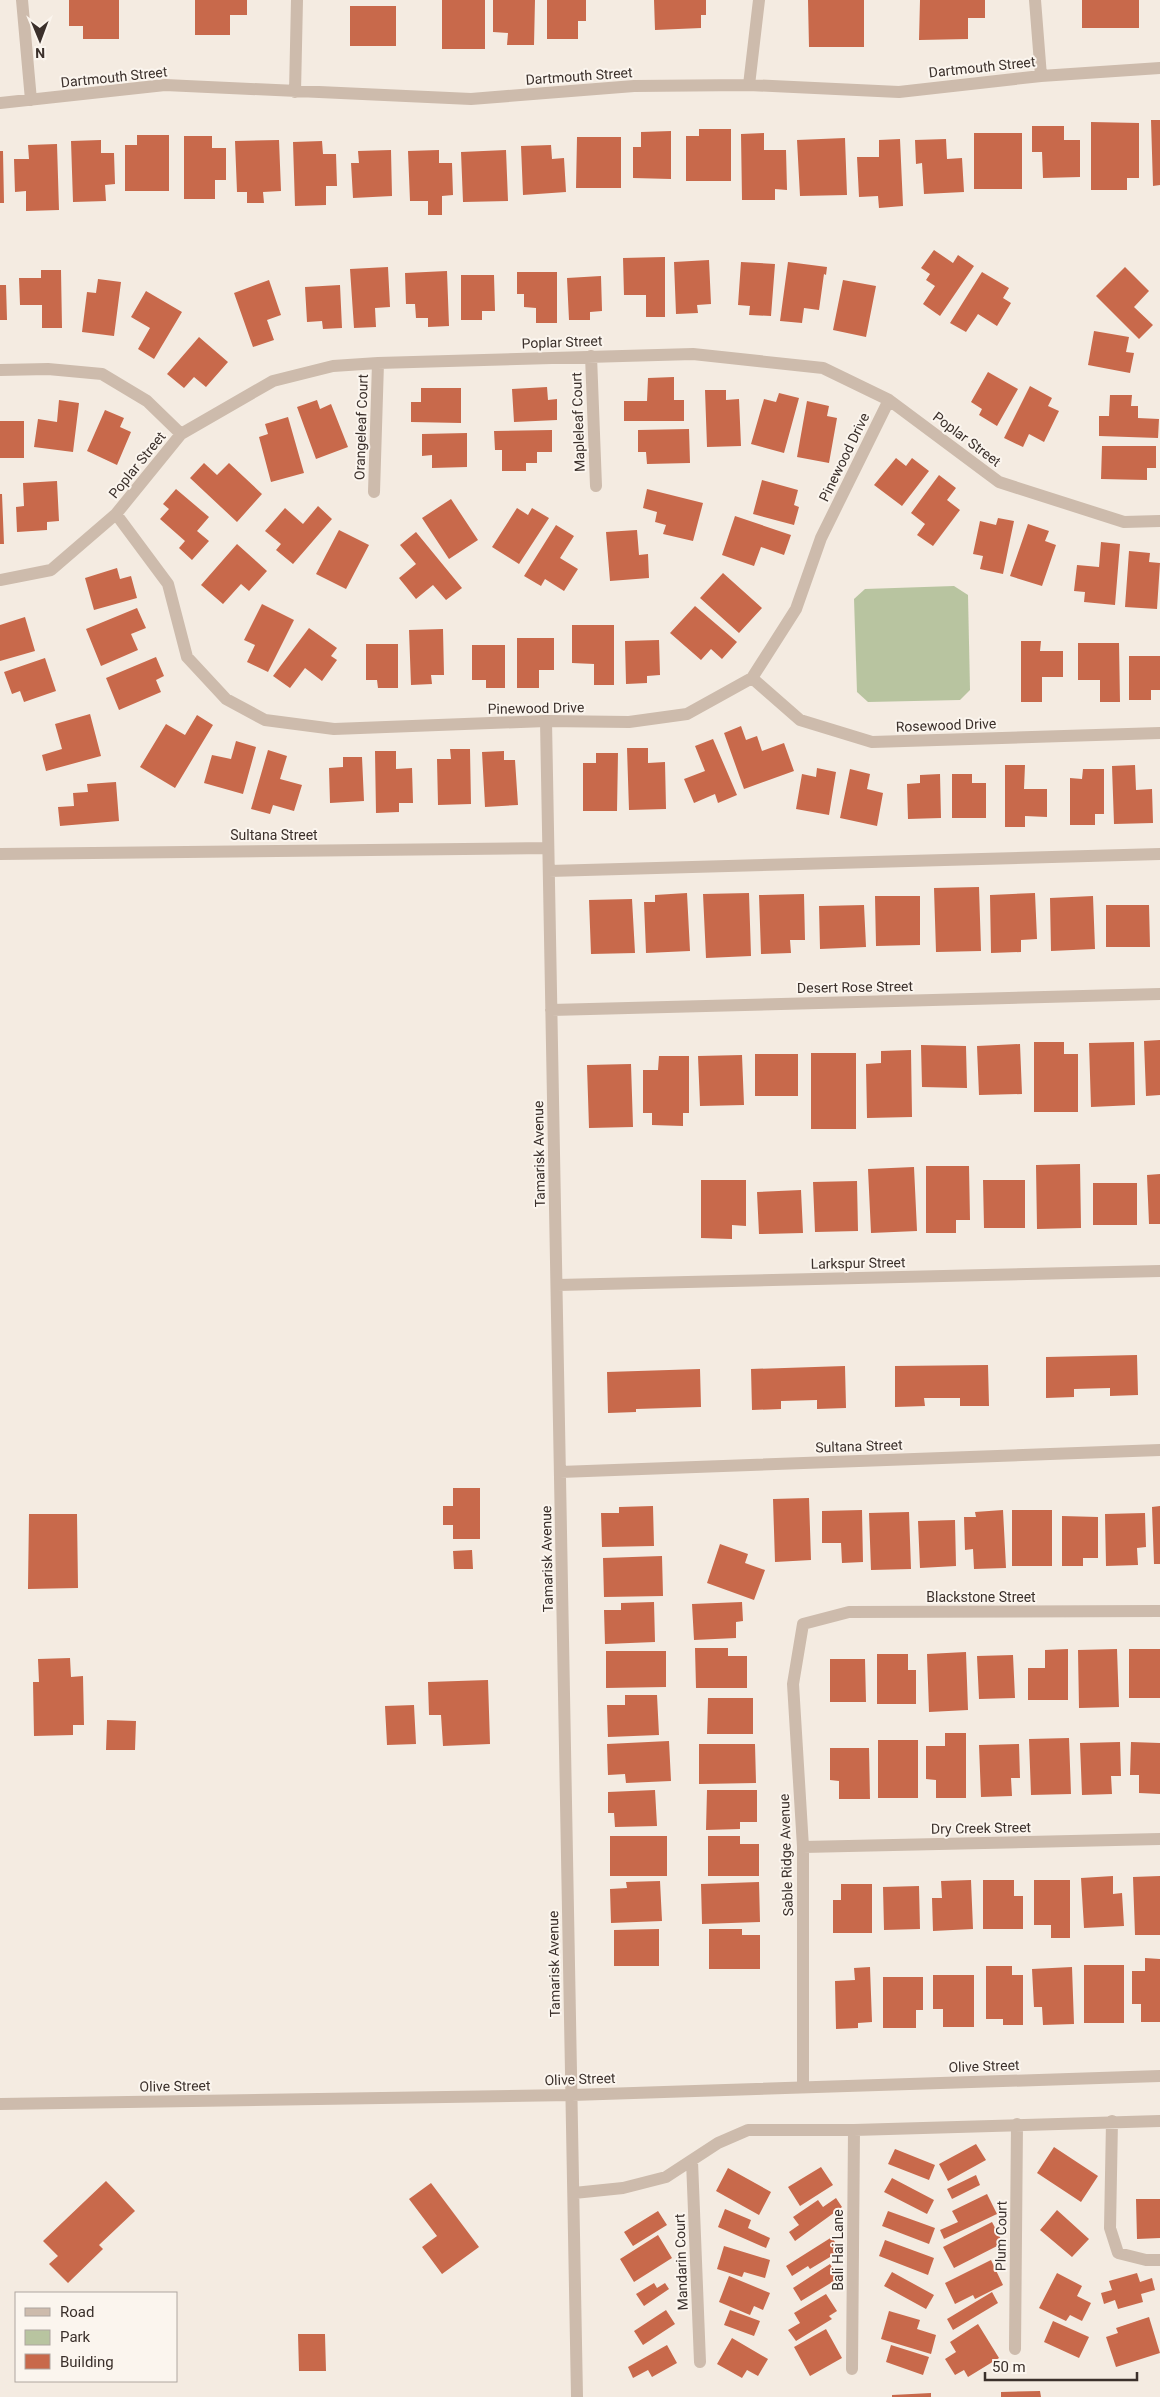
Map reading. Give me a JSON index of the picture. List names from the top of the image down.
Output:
{
  "streets": {
    "street": [
      "Dartmouth Street",
      "Poplar Street",
      "Mapleleaf Court",
      "Orangeleaf Court",
      "Pinewood Drive",
      "Rosewood Drive",
      "Sultana Street",
      "Desert Rose Street",
      "Tamarisk Avenue",
      "Larkspur Street",
      "Blackstone Street",
      "Dry Creek Street",
      "Sable Ridge Avenue",
      "Olive Street",
      "Plum Court",
      "Bali Hai Lane",
      "Mandarin Court"
    ]
  },
  "crossings": [
    ["Poplar Street", "Mapleleaf Court"],
    ["Poplar Street", "Orangeleaf Court"],
    ["Poplar Street", "Pinewood Drive"],
    ["Pinewood Drive", "Rosewood Drive"],
    ["Pinewood Drive", "Tamarisk Avenue"],
    ["Sultana Street", "Tamarisk Avenue"],
    ["Desert Rose Street", "Tamarisk Avenue"],
    ["Tamarisk Avenue", "Larkspur Street"],
    ["Tamarisk Avenue", "Olive Street"],
    ["Blackstone Street", "Sable Ridge Avenue"],
    ["Dry Creek Street", "Sable Ridge Avenue"],
    ["Sable Ridge Avenue", "Olive Street"]
  ],
  "legend": ["Road", "Park", "Building"],
  "scale_bar": "50 m",
  "north": "bottom"
}
